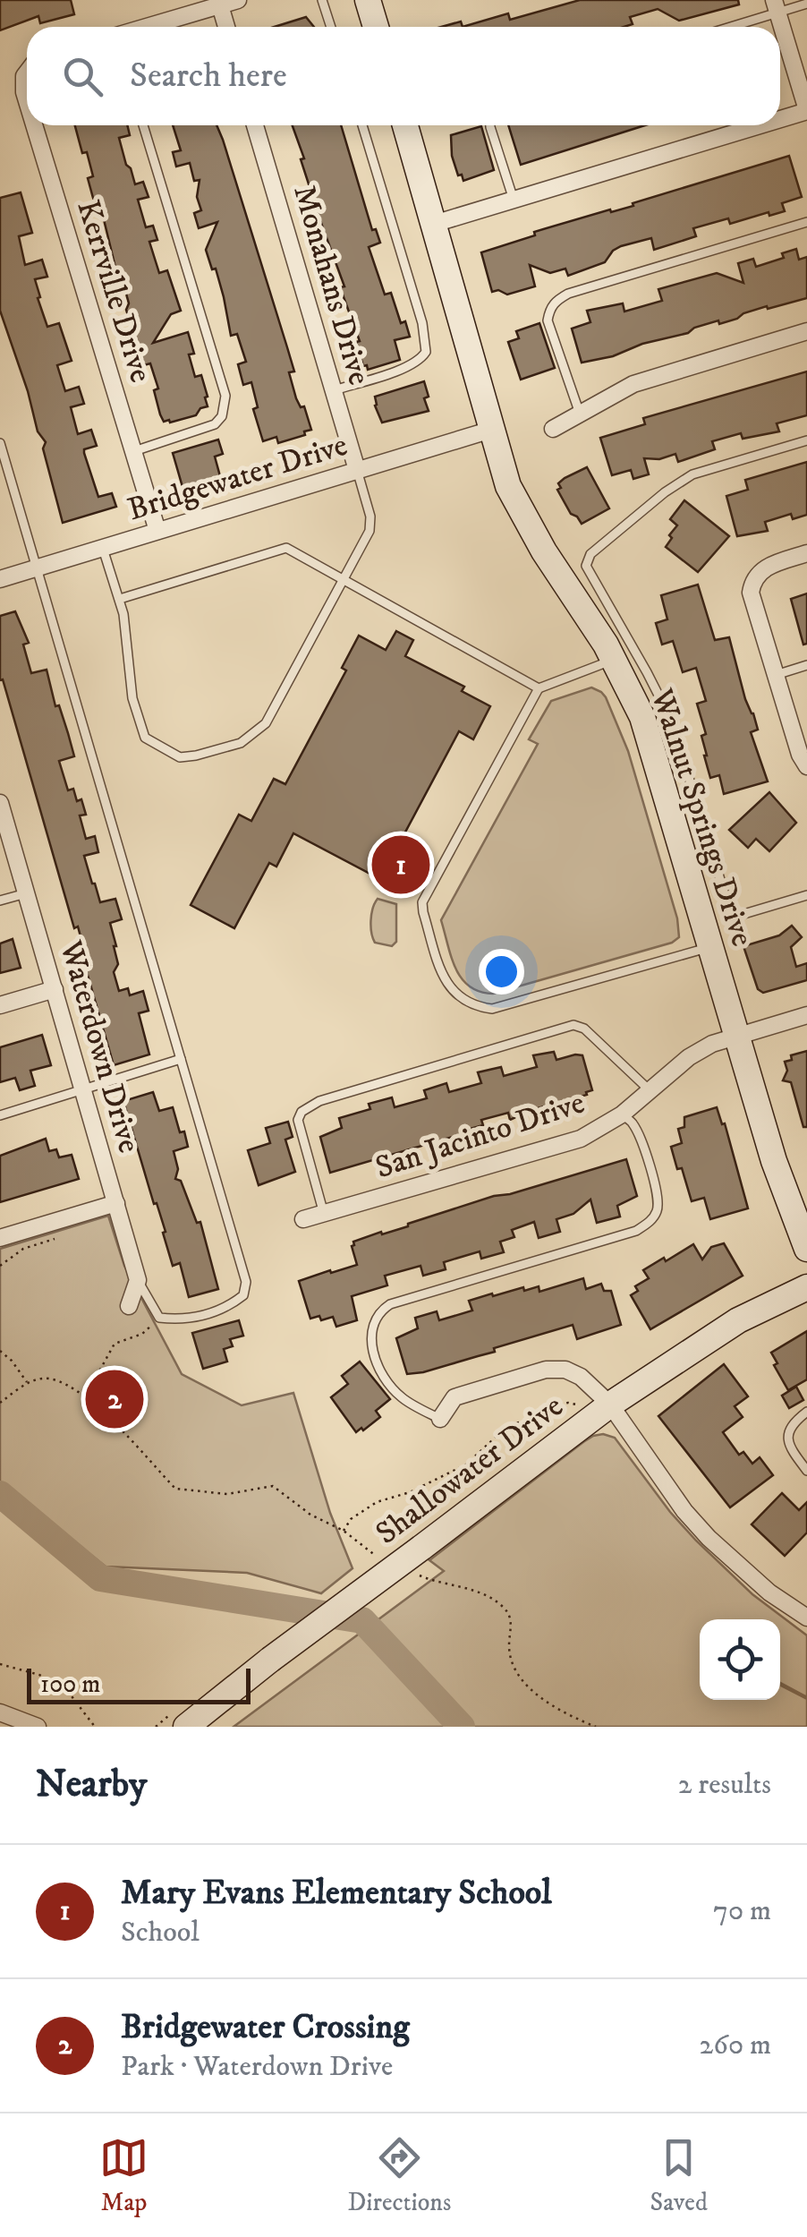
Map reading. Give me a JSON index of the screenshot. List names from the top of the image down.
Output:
{
  "streets": {
    "street": [
      "Monahans Drive",
      "Kerrville Drive",
      "Bridgewater Drive",
      "Walnut Springs Drive",
      "Waterdown Drive",
      "San Jacinto Drive",
      "Shallowater Drive"
    ]
  },
  "crossings": [
    ["Monahans Drive", "Bridgewater Drive"],
    ["Kerrville Drive", "Bridgewater Drive"],
    ["Bridgewater Drive", "Walnut Springs Drive"],
    ["Walnut Springs Drive", "San Jacinto Drive"]
  ],
  "scale_bar": "100 m",
  "page": {
    "search": "Search here",
    "pins": ["1", "2"],
    "scale": "100 m",
    "heading": ["Nearby", "2 results"],
    "list": [
      {
        "mark": "1",
        "name": "Mary Evans Elementary School",
        "note": "School",
        "value": "70 m"
      },
      {
        "mark": "2",
        "name": "Bridgewater Crossing",
        "note": "Park · Waterdown Drive",
        "value": "260 m"
      }
    ],
    "nav": ["Map", "Directions", "Saved"]
  }
}
